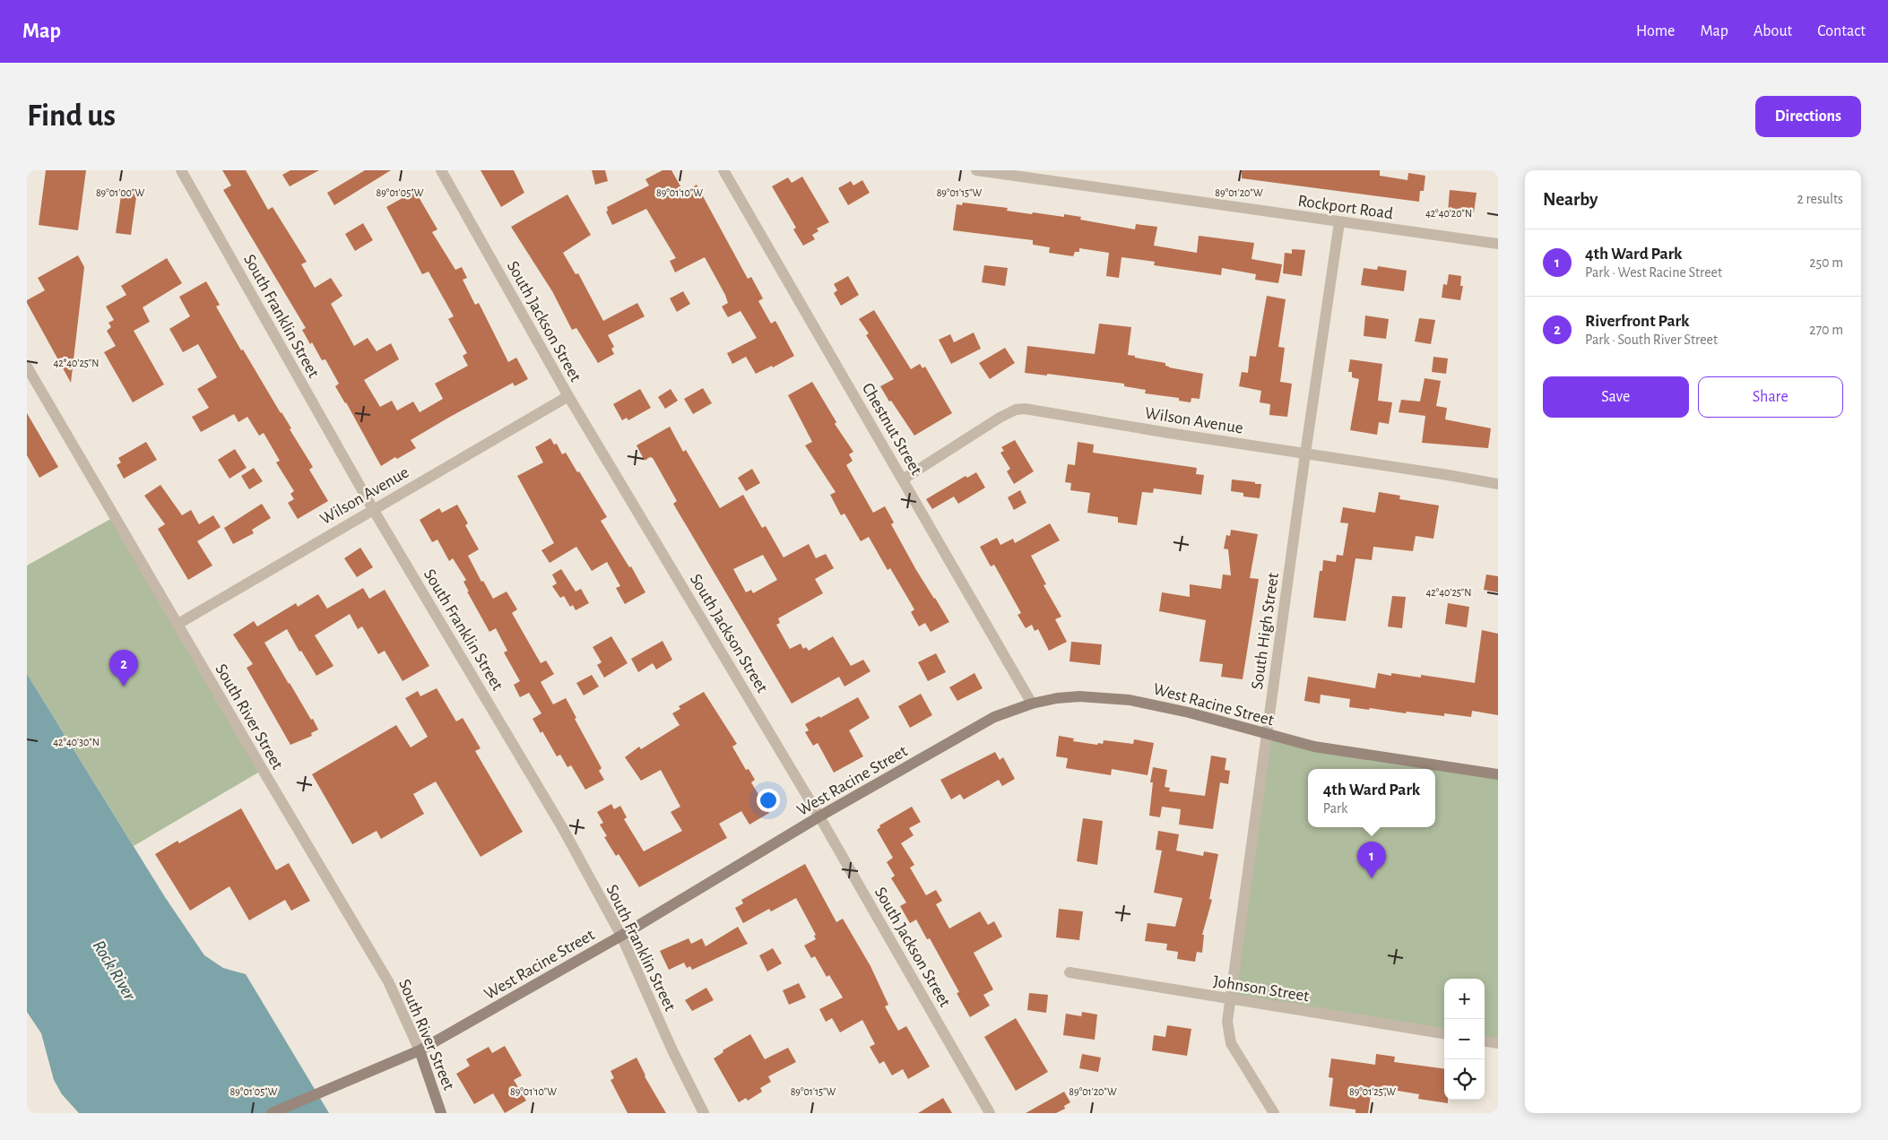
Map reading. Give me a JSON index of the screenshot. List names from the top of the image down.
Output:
{
  "streets": {
    "main road": ["West Racine Street", "South River Street"],
    "street": [
      "Rockport Road",
      "South Franklin Street",
      "South Jackson Street",
      "Wilson Avenue",
      "Chestnut Street",
      "South High Street",
      "Johnson Street"
    ]
  },
  "crossings": [
    ["Rockport Road", "South High Street"],
    ["South Franklin Street", "Wilson Avenue"],
    ["South Franklin Street", "West Racine Street"],
    ["South Jackson Street", "Wilson Avenue"],
    ["South Jackson Street", "West Racine Street"],
    ["Wilson Avenue", "Chestnut Street"],
    ["Wilson Avenue", "South High Street"],
    ["Wilson Avenue", "South River Street"],
    ["Chestnut Street", "West Racine Street"],
    ["South High Street", "West Racine Street"],
    ["South High Street", "Johnson Street"],
    ["West Racine Street", "South River Street"]
  ],
  "water": ["Rock River"],
  "page": {
    "header": "Map",
    "nav": [
      "Home",
      "Map",
      "About",
      "Contact"
    ],
    "buttons": [
      "Directions",
      ["Save", "Share"]
    ],
    "title": "Find us",
    "heading": ["Nearby", "2 results"],
    "list": [
      {
        "mark": "1",
        "name": "4th Ward Park",
        "note": "Park · West Racine Street",
        "value": "250 m"
      },
      {
        "mark": "2",
        "name": "Riverfront Park",
        "note": "Park · South River Street",
        "value": "270 m"
      }
    ],
    "pins": ["2", "1"],
    "popup": ["4th Ward Park", "Park"],
    "map_buttons": ["+", "−"]
  },
  "coordinates": [
    "89°01'10\"W",
    "89°01'15\"W",
    "89°01'20\"W",
    "89°01'00\"W",
    "89°01'05\"W",
    "42°40'20\"N",
    "42°40'25\"N",
    "42°40'30\"N",
    "89°01'25\"W"
  ]
}
